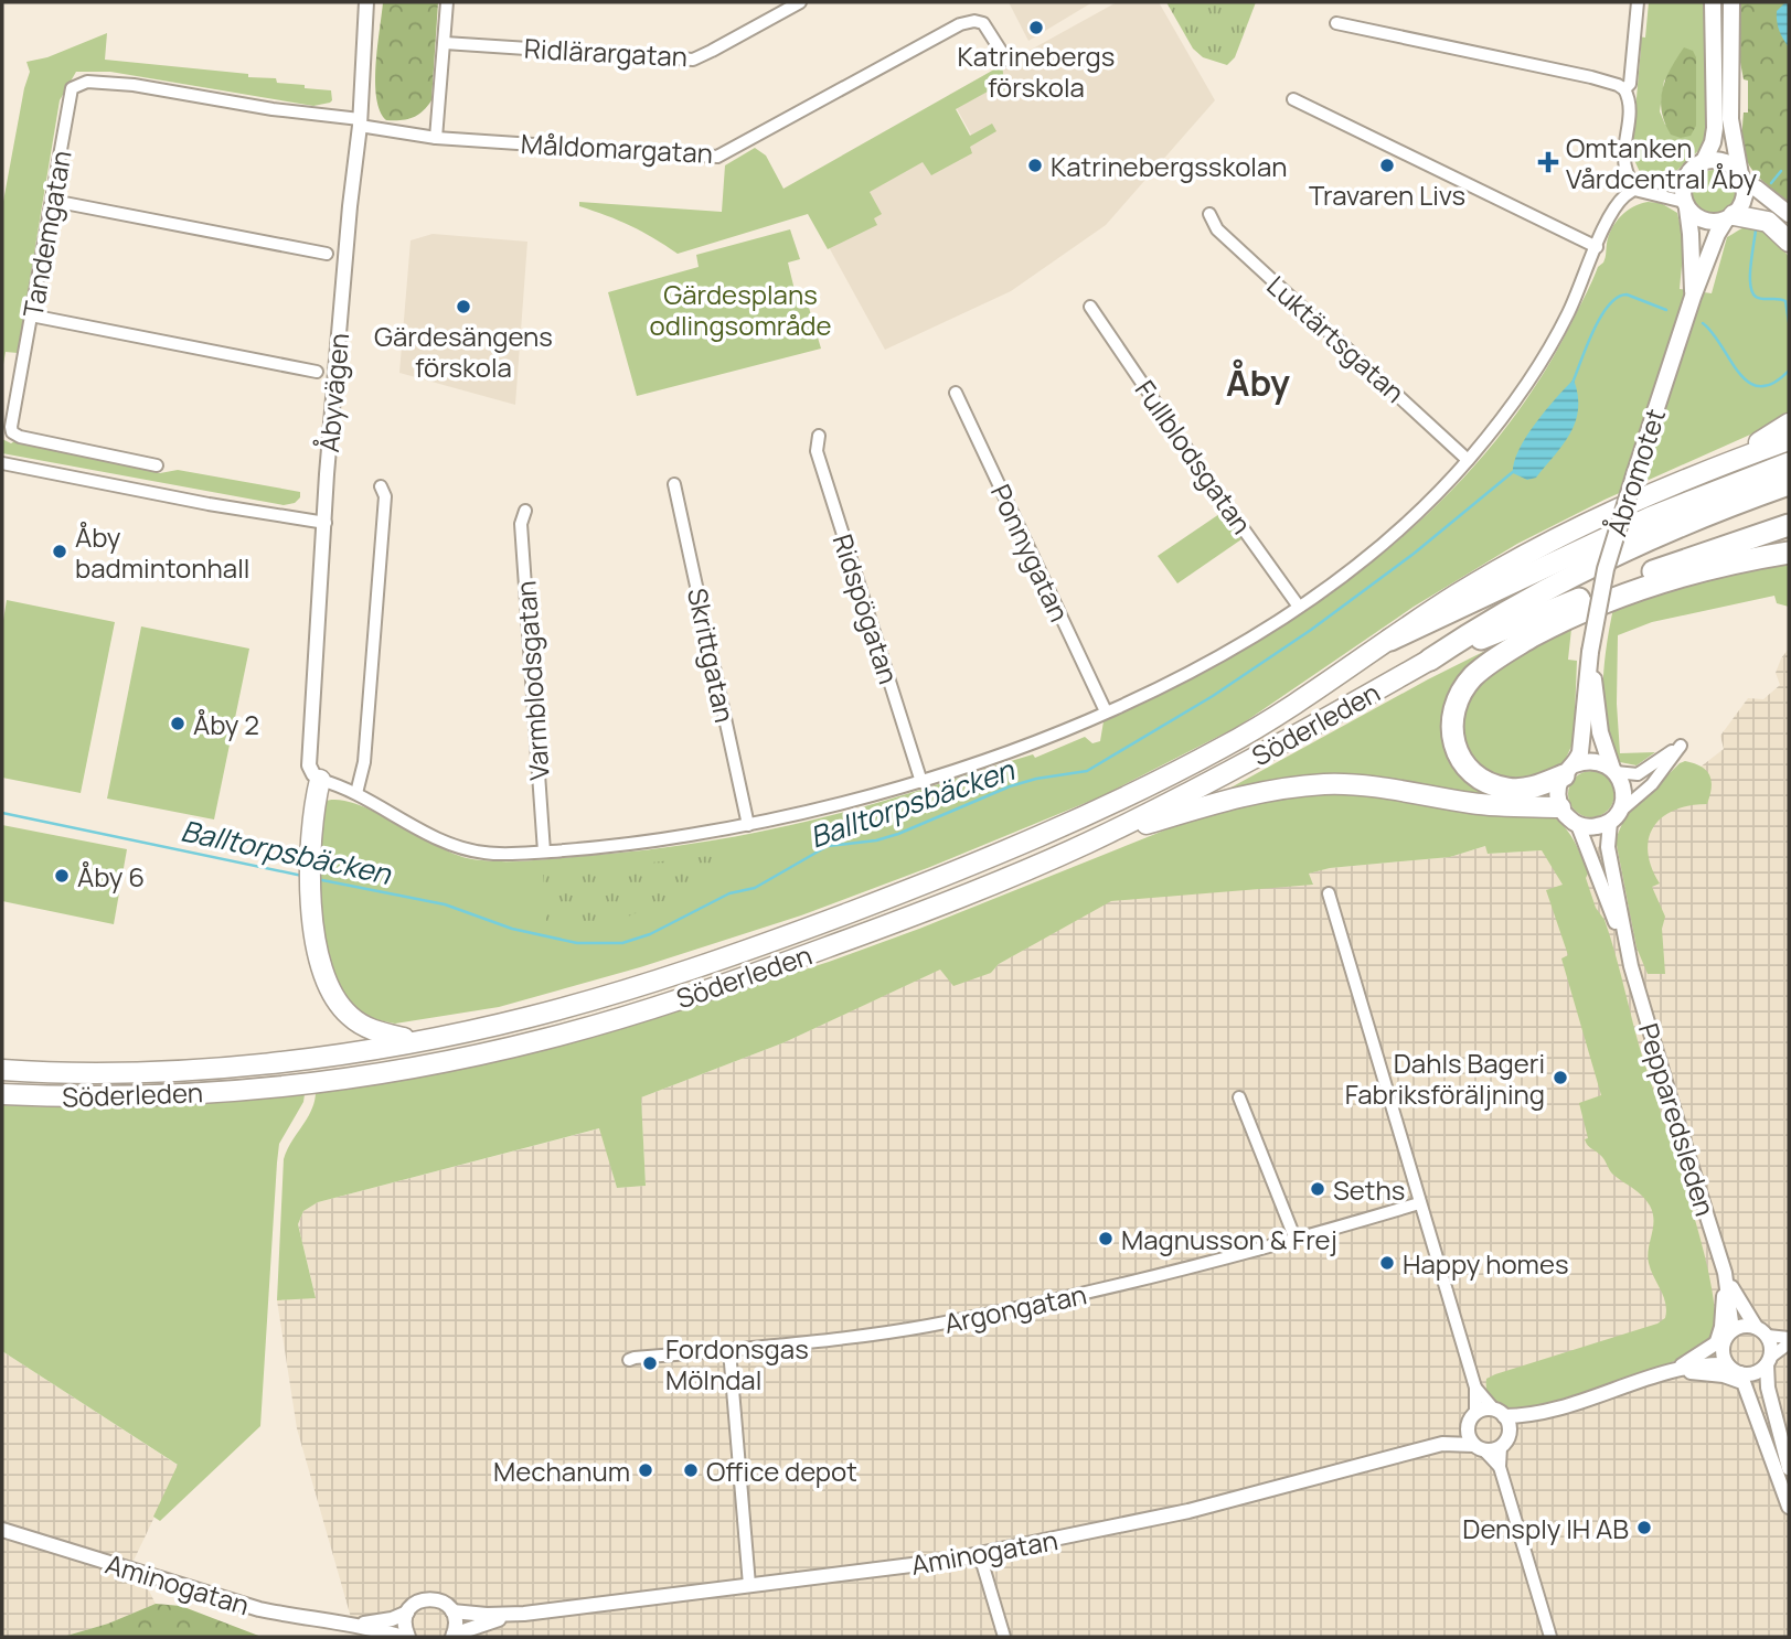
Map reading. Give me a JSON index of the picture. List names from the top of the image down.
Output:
{
  "streets": {
    "highway": ["Söderleden"],
    "main road": ["Åbromotet"],
    "street": [
      "Ridlärargatan",
      "Måldomargatan",
      "Tandemgatan",
      "Luktärtsgatan",
      "Åbyvägen",
      "Fullblodsgatan",
      "Ponnygatan",
      "Ridspögatan",
      "Skrittgatan",
      "Varmblodsgatan",
      "Pepparedsleden",
      "Argongatan",
      "Aminogatan"
    ]
  },
  "crossings": [
    ["Måldomargatan", "Tandemgatan"],
    ["Måldomargatan", "Åbyvägen"],
    ["Åbromotet", "Pepparedsleden"]
  ],
  "districts": ["Åby"],
  "water": ["Balltorpsbäcken"],
  "parks": ["Gärdesplans odlingsområde"],
  "places": {
    "other": [
      "Katrinebergs förskola",
      "Katrinebergsskolan",
      "Travaren Livs",
      "Gärdesängens förskola",
      "Åby badmintonhall",
      "Åby 2",
      "Åby 6",
      "Dahls Bageri Fabriksföräljning",
      "Seths",
      "Magnusson & Frej",
      "Happy homes",
      "Fordonsgas Mölndal",
      "Mechanum",
      "Office depot",
      "Densply IH AB"
    ],
    "health": ["Omtanken Vårdcentral Åby"]
  }
}
